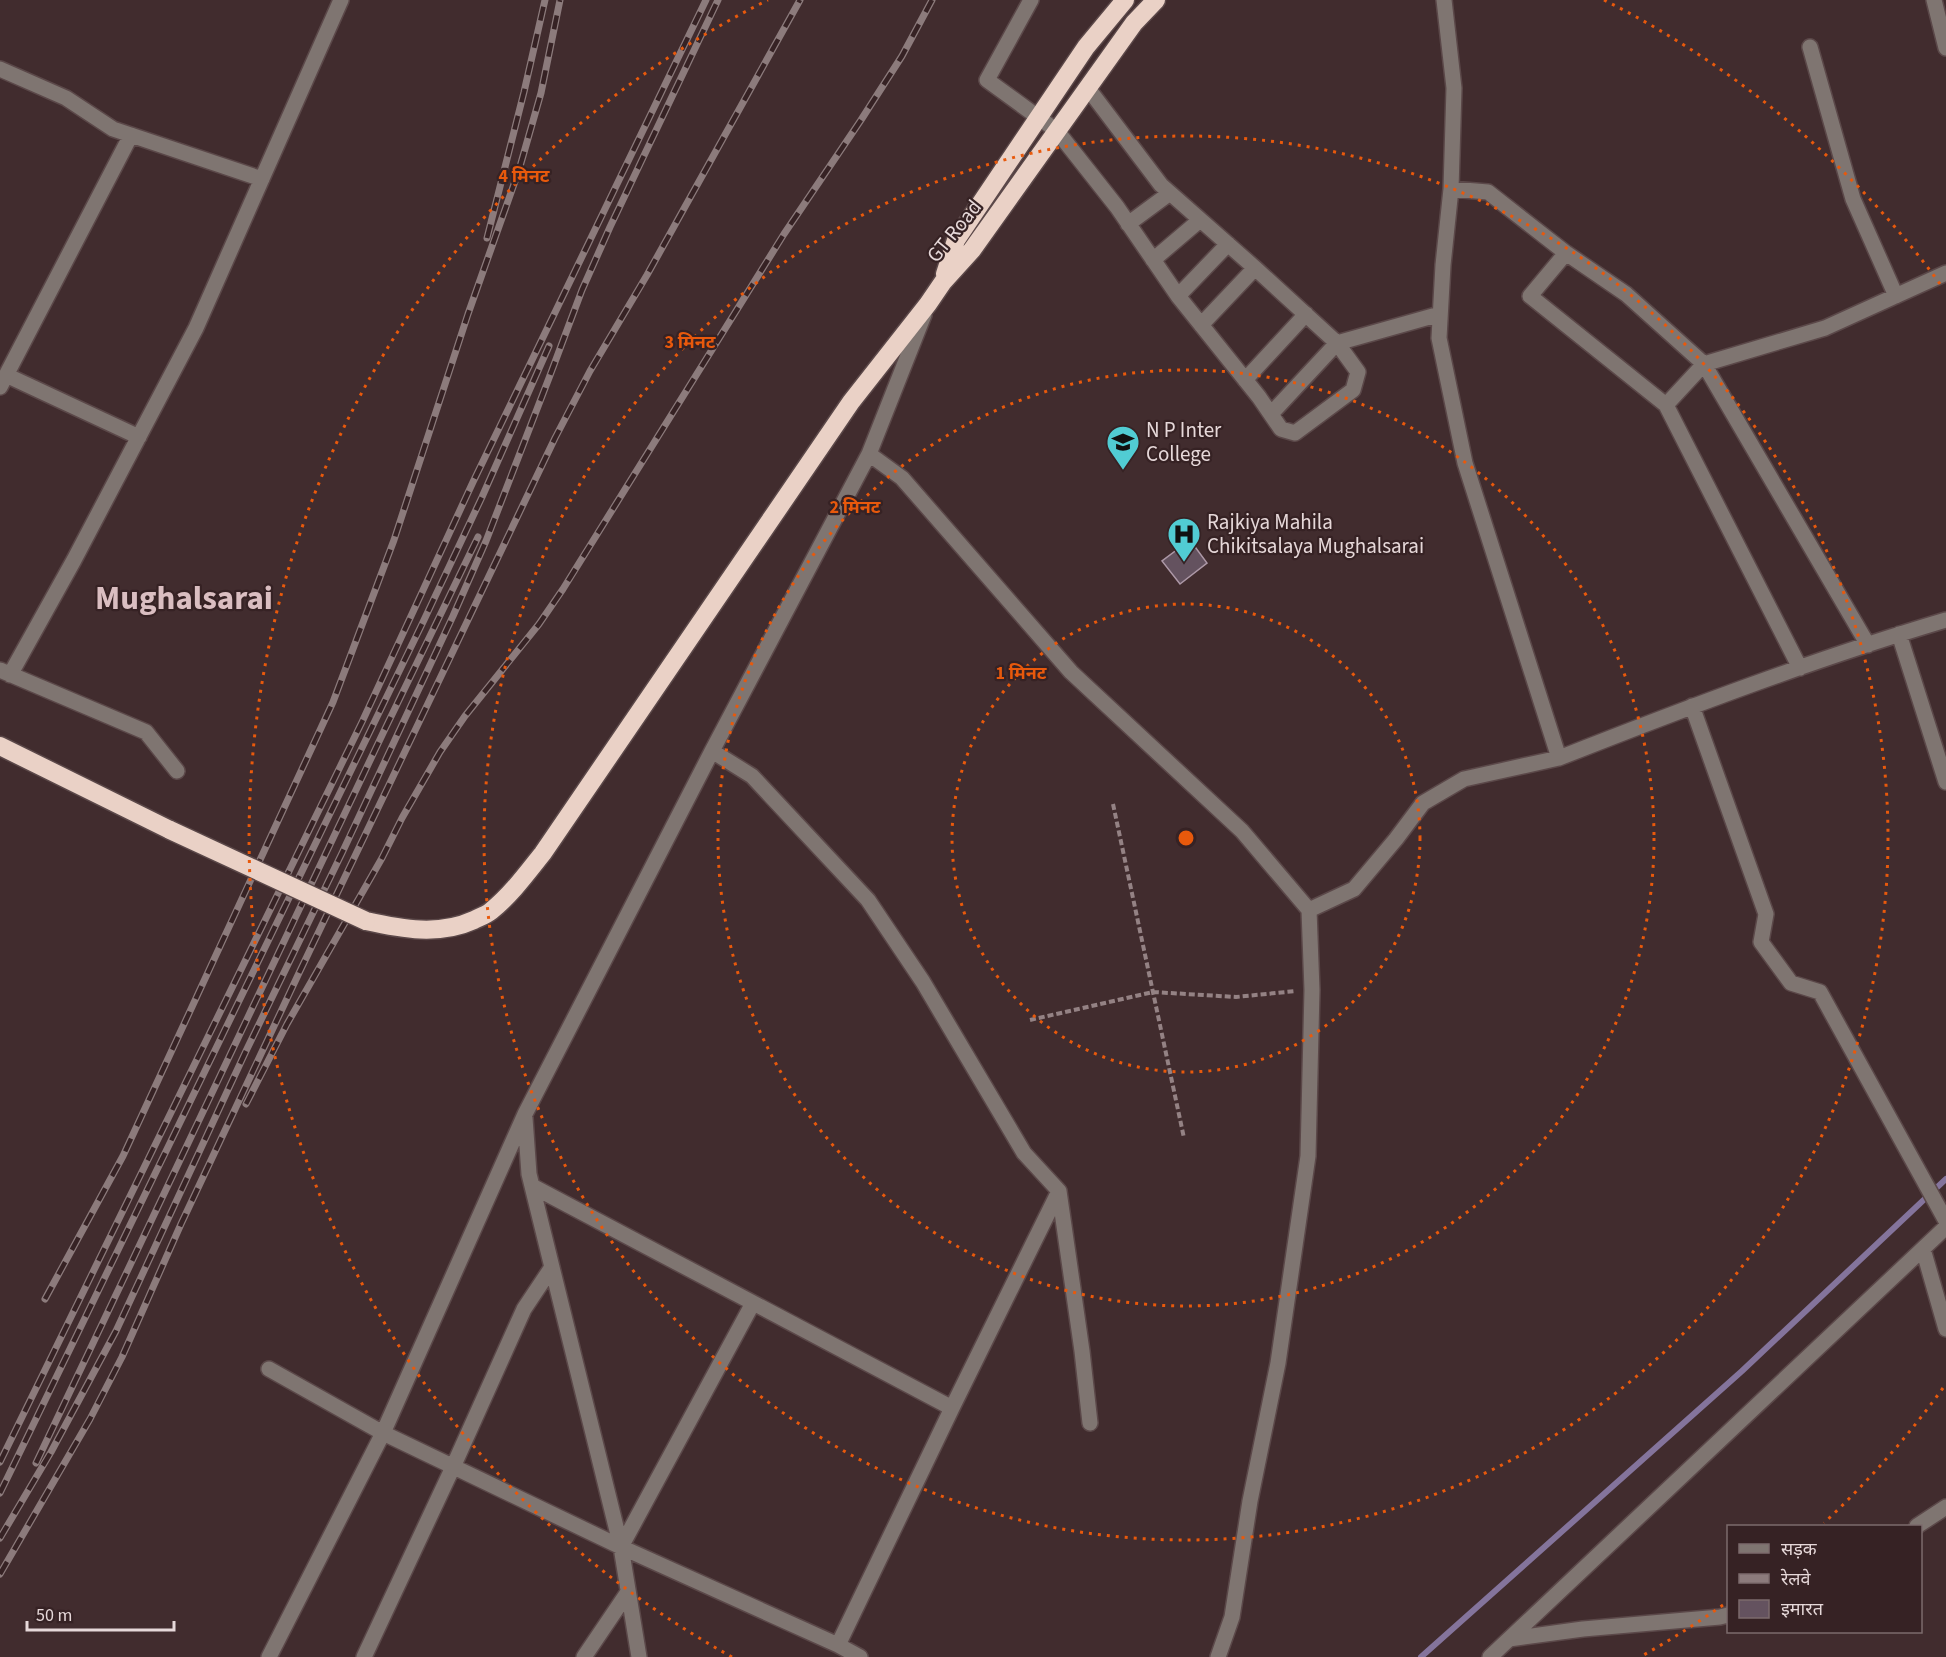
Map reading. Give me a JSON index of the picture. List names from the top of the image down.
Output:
{
  "streets": {
    "highway": ["GT Road"]
  },
  "districts": ["Mughalsarai"],
  "places": {
    "school or university": ["N P Inter College"],
    "hospital": ["Rajkiya Mahila Chikitsalaya Mughalsarai"]
  },
  "legend": ["सड़क", "रेलवे", "इमारत"],
  "scale_bar": "50 m",
  "rings": [
    "4 मिनट",
    "3 मिनट",
    "2 मिनट",
    "1 मिनट"
  ]
}
